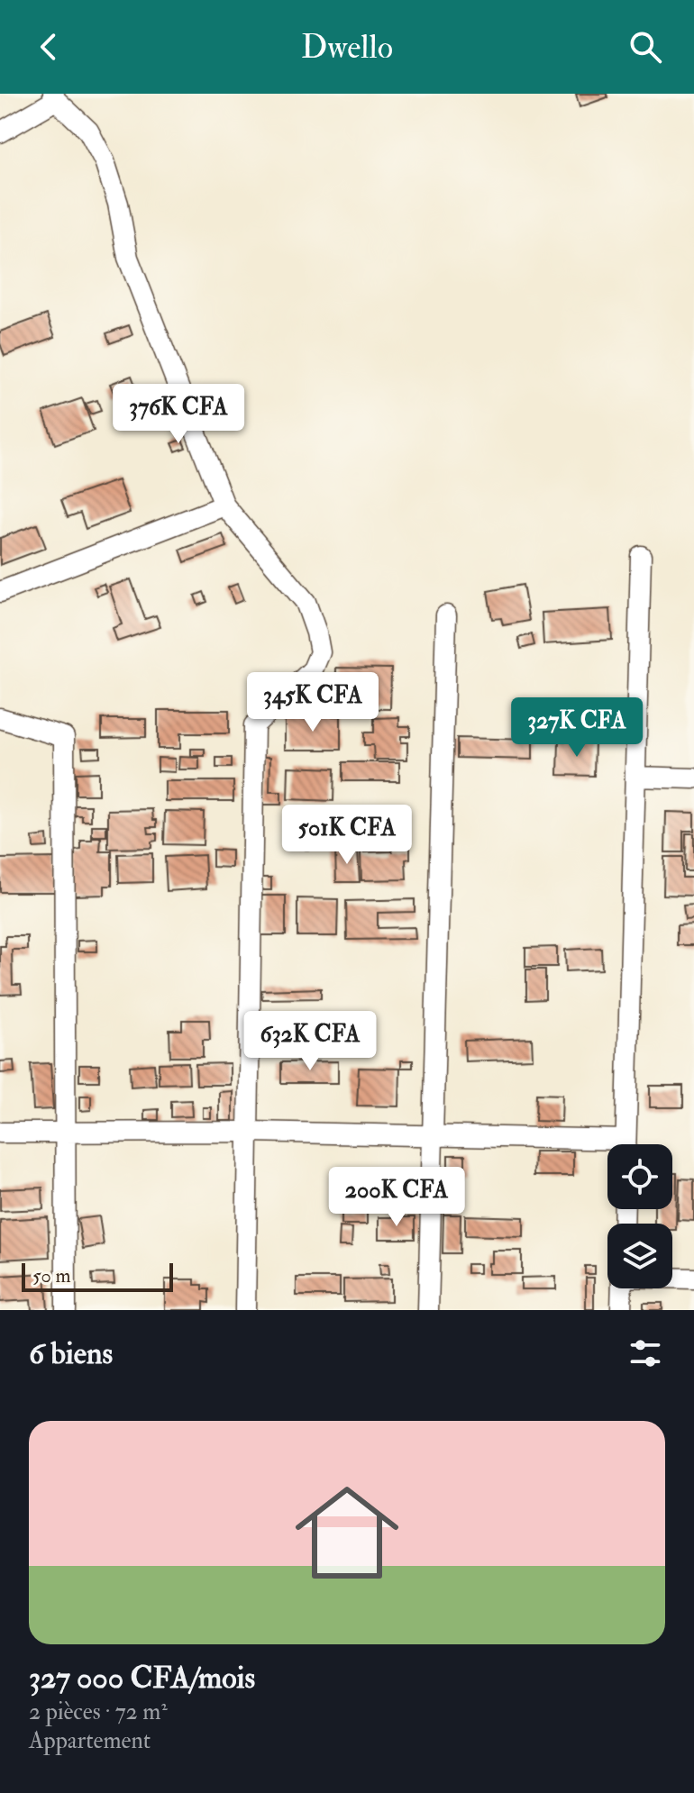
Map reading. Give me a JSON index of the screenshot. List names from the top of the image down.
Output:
{
  "scale_bar": "50 m",
  "page": {
    "header": "Dwello",
    "price": [
      "376K CFA",
      "345K CFA",
      "327K CFA",
      "501K CFA",
      "632K CFA",
      "200K CFA"
    ],
    "scale": "50 m",
    "heading": "6 biens",
    "list": [
      {
        "name": "327 000 CFA/mois",
        "note": "2 pièces · 72 m² · Appartement"
      }
    ]
  }
}
